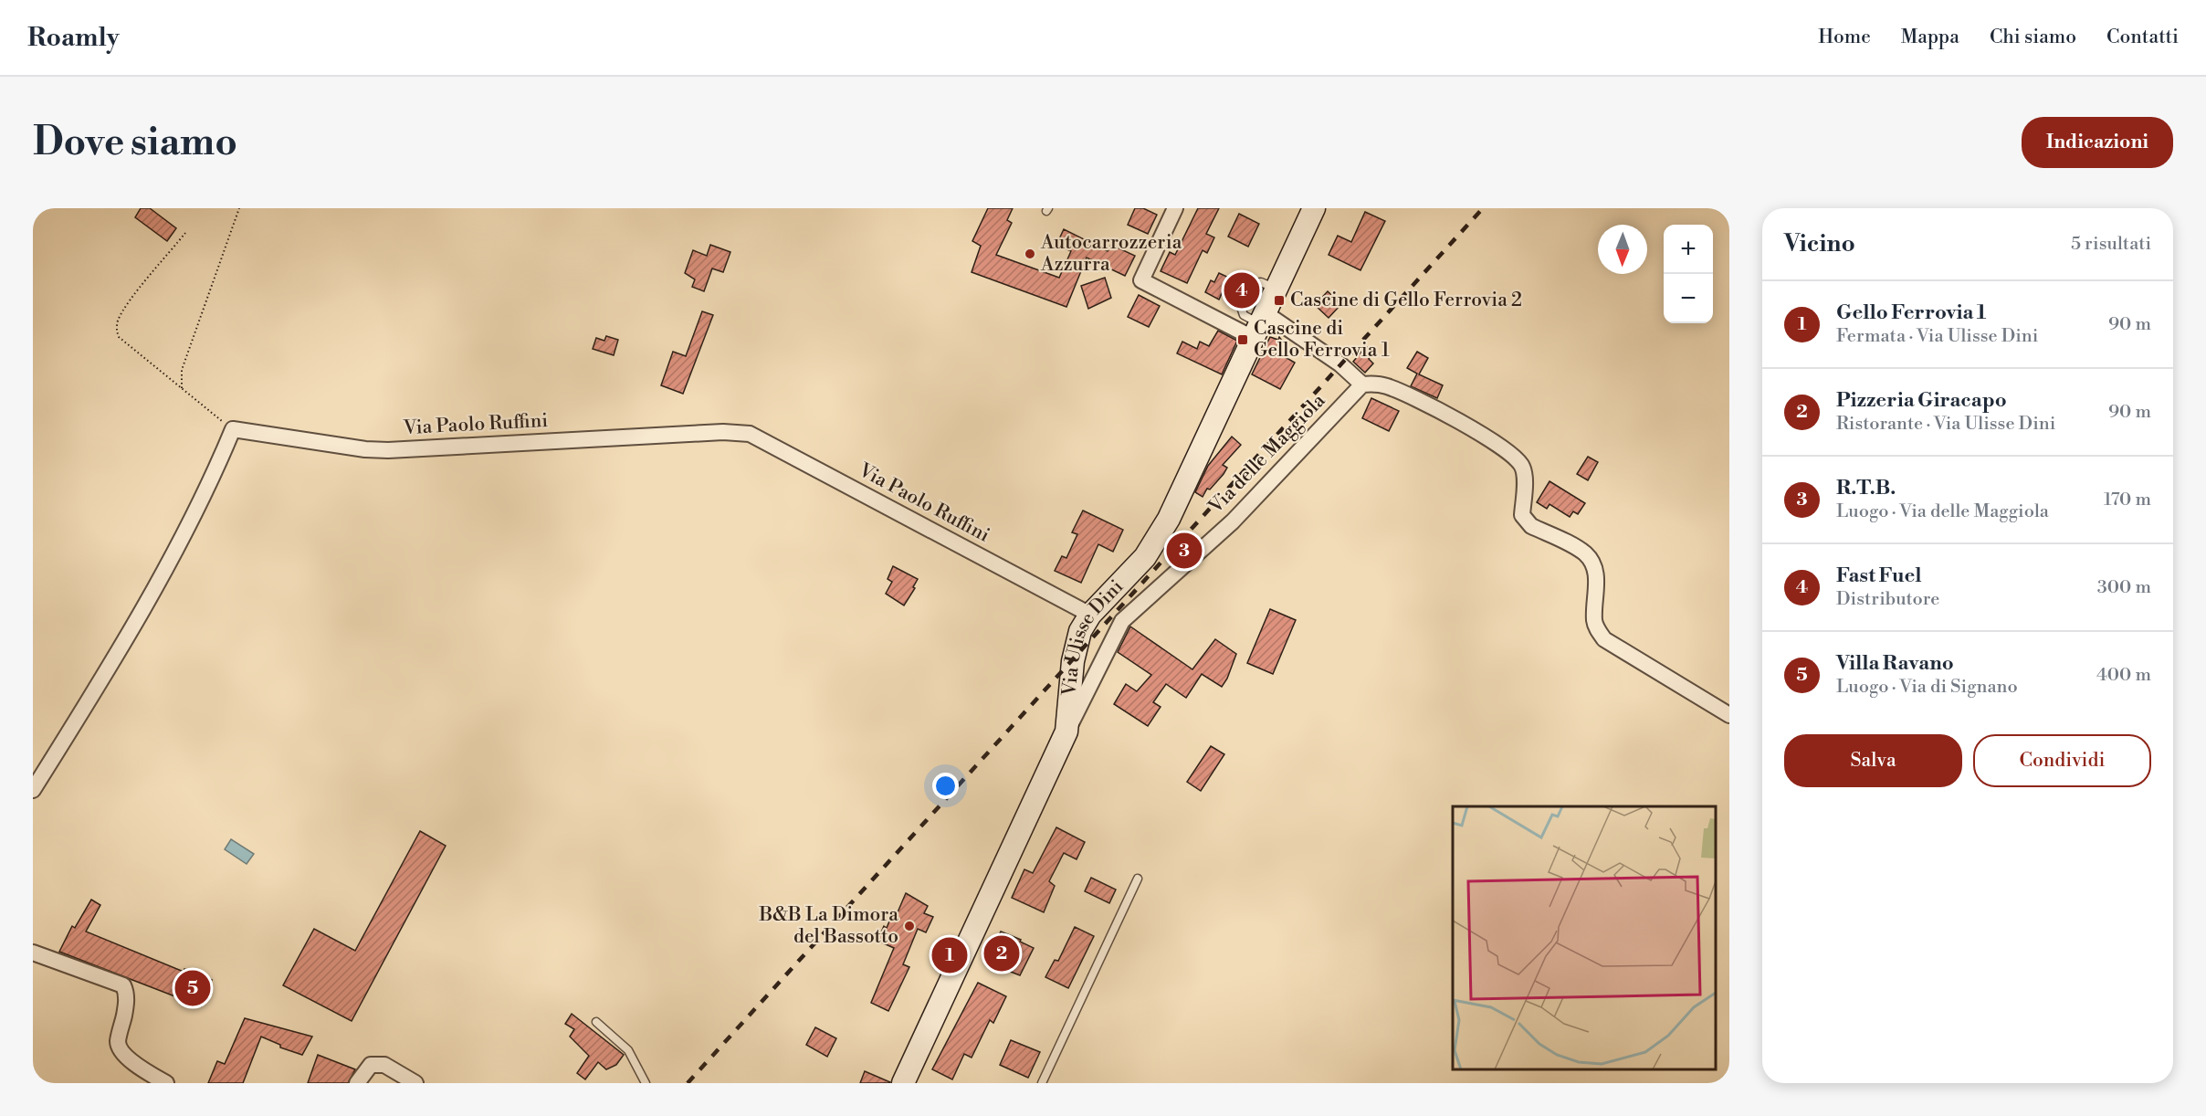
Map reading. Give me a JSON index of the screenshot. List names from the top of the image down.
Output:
{
  "streets": {
    "street": ["Via Paolo Ruffini", "Via delle Maggiola", "Via Ulisse Dini"]
  },
  "crossings": [
    ["Via Paolo Ruffini", "Via Ulisse Dini"],
    ["Via delle Maggiola", "Via Ulisse Dini"]
  ],
  "places": {
    "other": ["Autocarrozzeria Azzurra", "B&B La Dimora del Bassotto"],
    "transit": ["Cascine di Gello Ferrovia 2", "Cascine di Gello Ferrovia 1"]
  },
  "north": "bottom",
  "page": {
    "header": "Roamly",
    "nav": [
      "Home",
      "Mappa",
      "Chi siamo",
      "Contatti"
    ],
    "buttons": [
      "Indicazioni",
      ["Salva", "Condividi"]
    ],
    "title": "Dove siamo",
    "heading": ["Vicino", "5 risultati"],
    "map_buttons": ["+", "−"],
    "pins": [
      "4",
      "3",
      "2",
      "1",
      "5"
    ],
    "list": [
      {
        "mark": "1",
        "name": "Gello Ferrovia 1",
        "note": "Fermata · Via Ulisse Dini",
        "value": "90 m"
      },
      {
        "mark": "2",
        "name": "Pizzeria Giracapo",
        "note": "Ristorante · Via Ulisse Dini",
        "value": "90 m"
      },
      {
        "mark": "3",
        "name": "R.T.B.",
        "note": "Luogo · Via delle Maggiola",
        "value": "170 m"
      },
      {
        "mark": "4",
        "name": "Fast Fuel",
        "note": "Distributore",
        "value": "300 m"
      },
      {
        "mark": "5",
        "name": "Villa Ravano",
        "note": "Luogo · Via di Signano",
        "value": "400 m"
      }
    ]
  }
}
